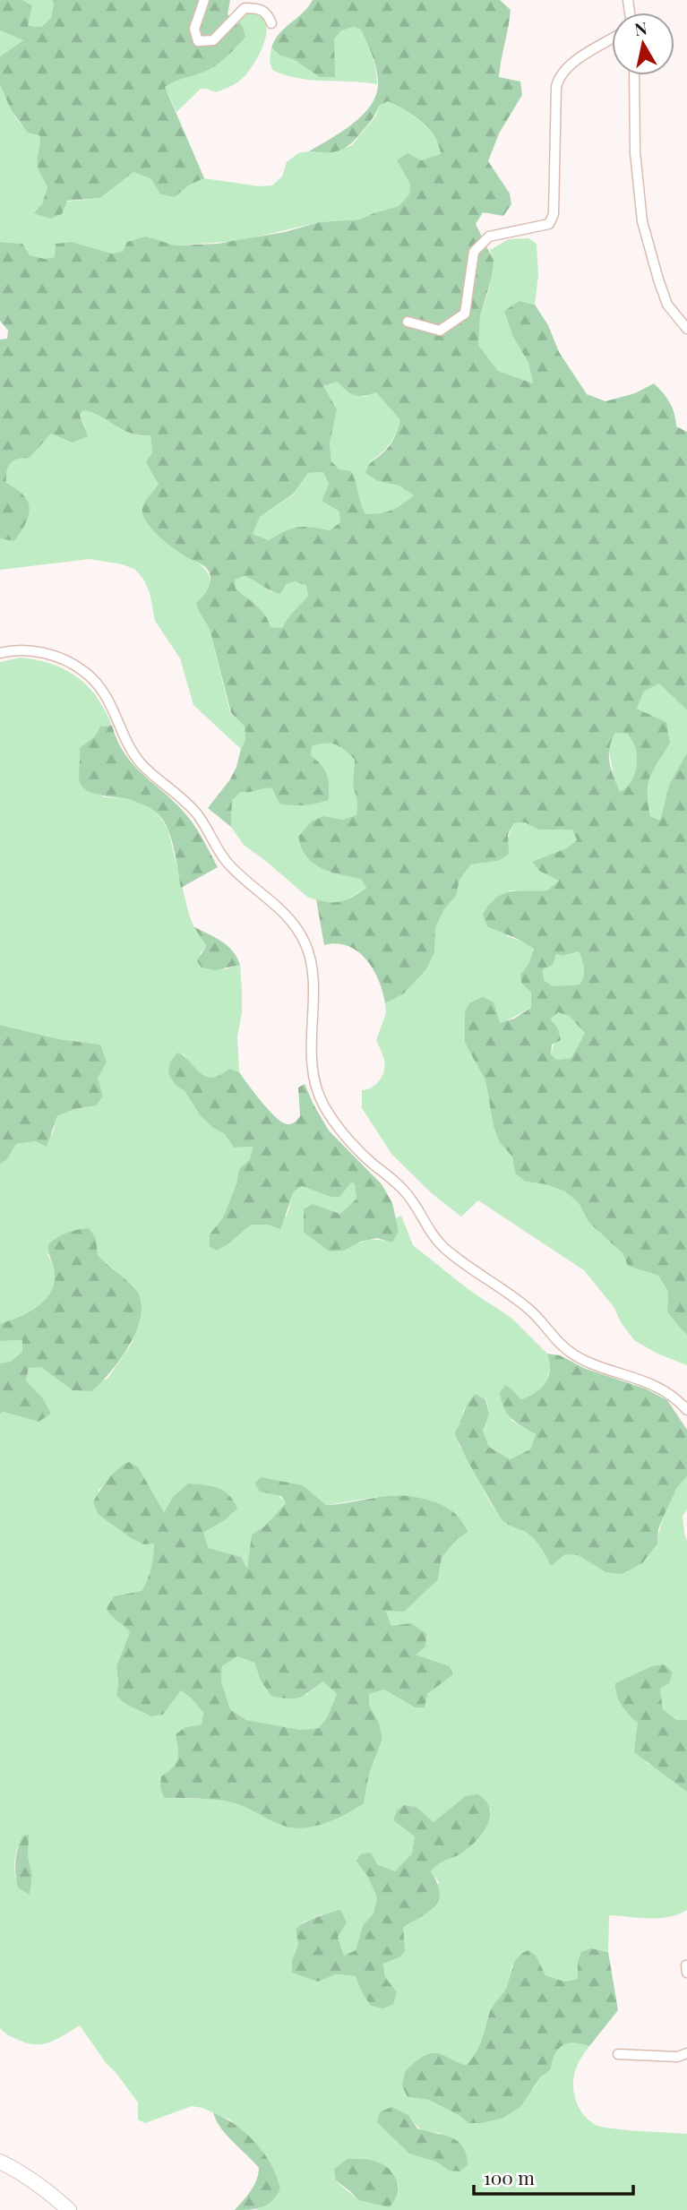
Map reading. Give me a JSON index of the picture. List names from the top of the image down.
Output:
{
  "scale_bar": "100 m",
  "north": "top"
}
